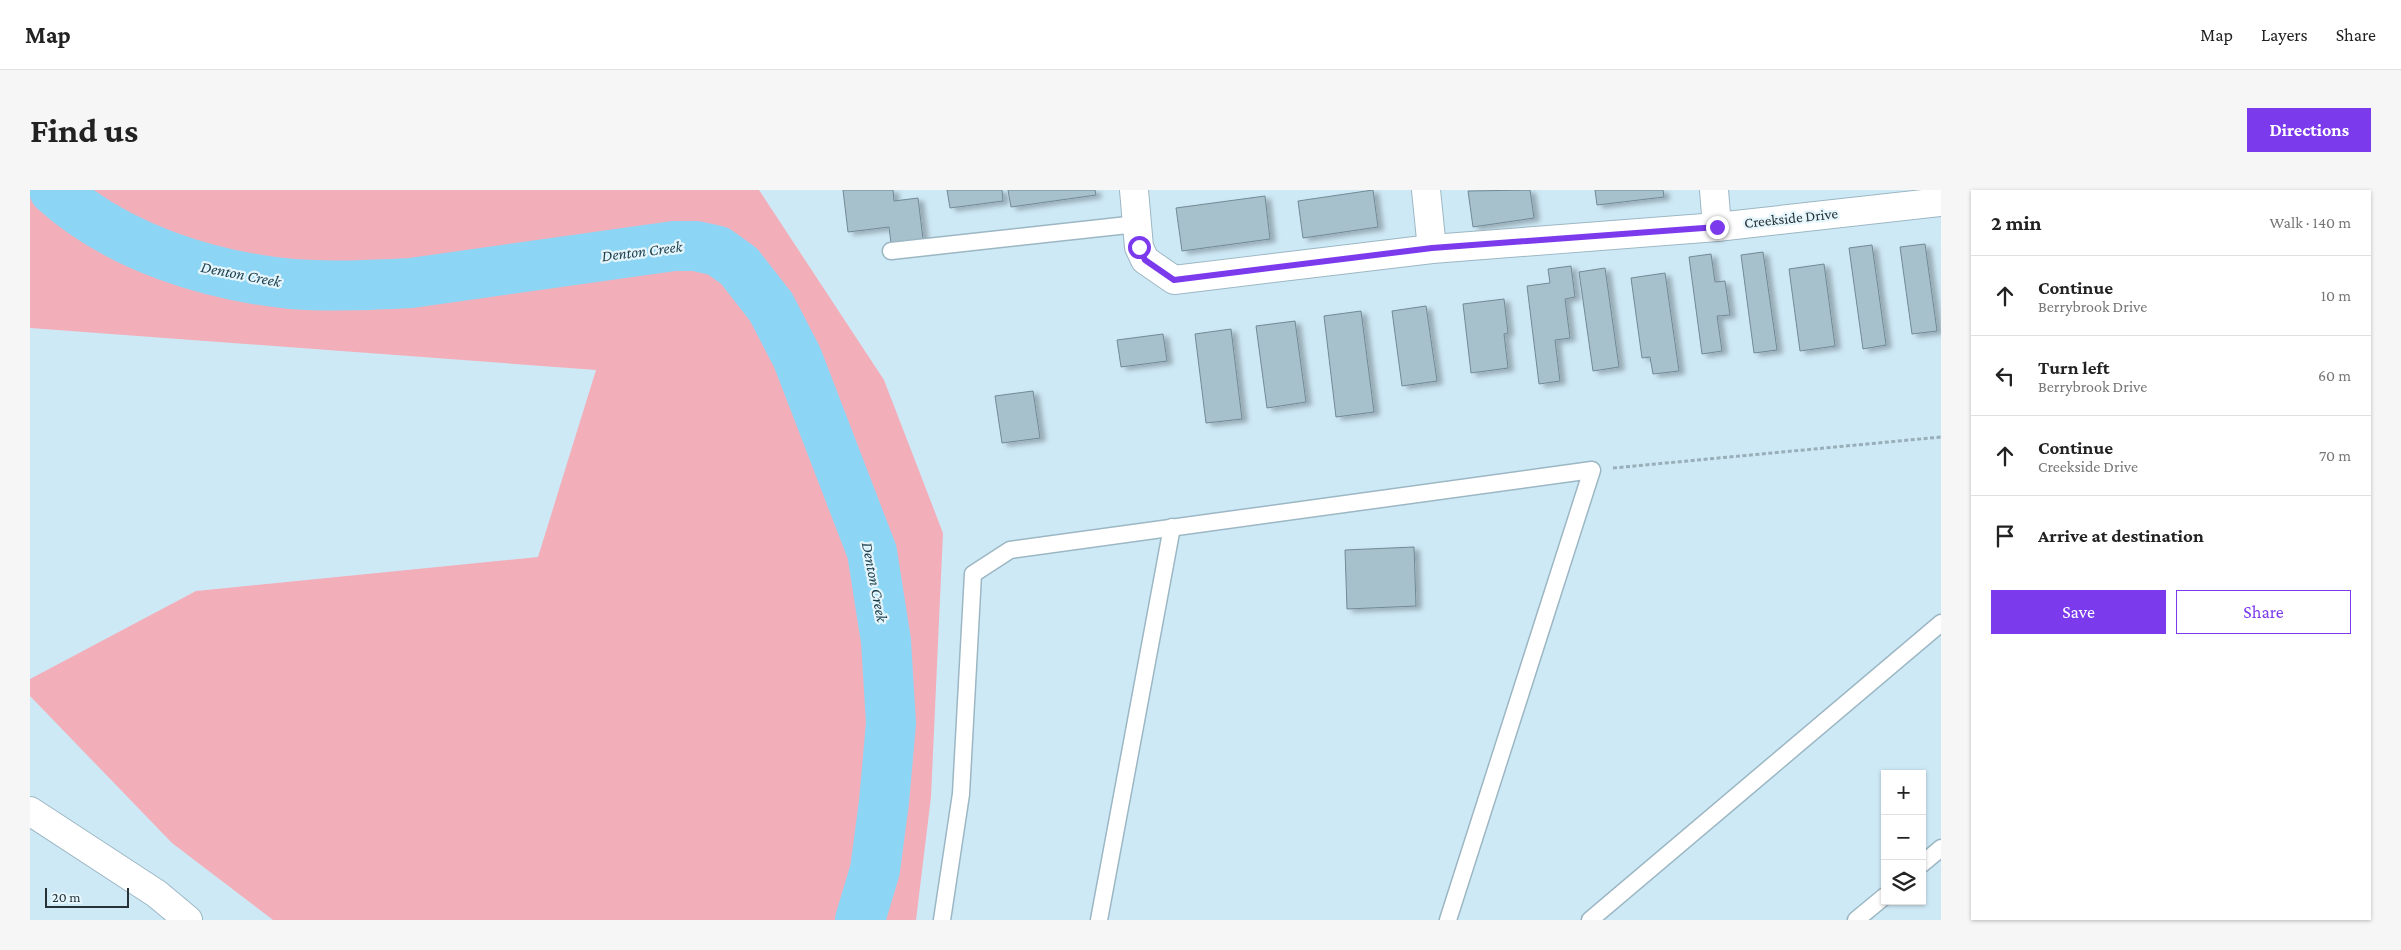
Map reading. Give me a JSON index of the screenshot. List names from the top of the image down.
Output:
{
  "streets": {
    "street": ["Creekside Drive"]
  },
  "water": ["Denton Creek"],
  "scale_bar": "20 m",
  "page": {
    "header": "Map",
    "nav": ["Map", "Layers", "Share"],
    "buttons": [
      "Directions",
      ["Save", "Share"]
    ],
    "title": "Find us",
    "heading": ["2 min", "Walk · 140 m"],
    "list": [
      ["Continue", "Berrybrook Drive", "10 m"],
      ["Turn left", "Berrybrook Drive", "60 m"],
      ["Continue", "Creekside Drive", "70 m"],
      "Arrive at destination"
    ],
    "map_buttons": ["+", "−"],
    "scale": "20 m"
  }
}
